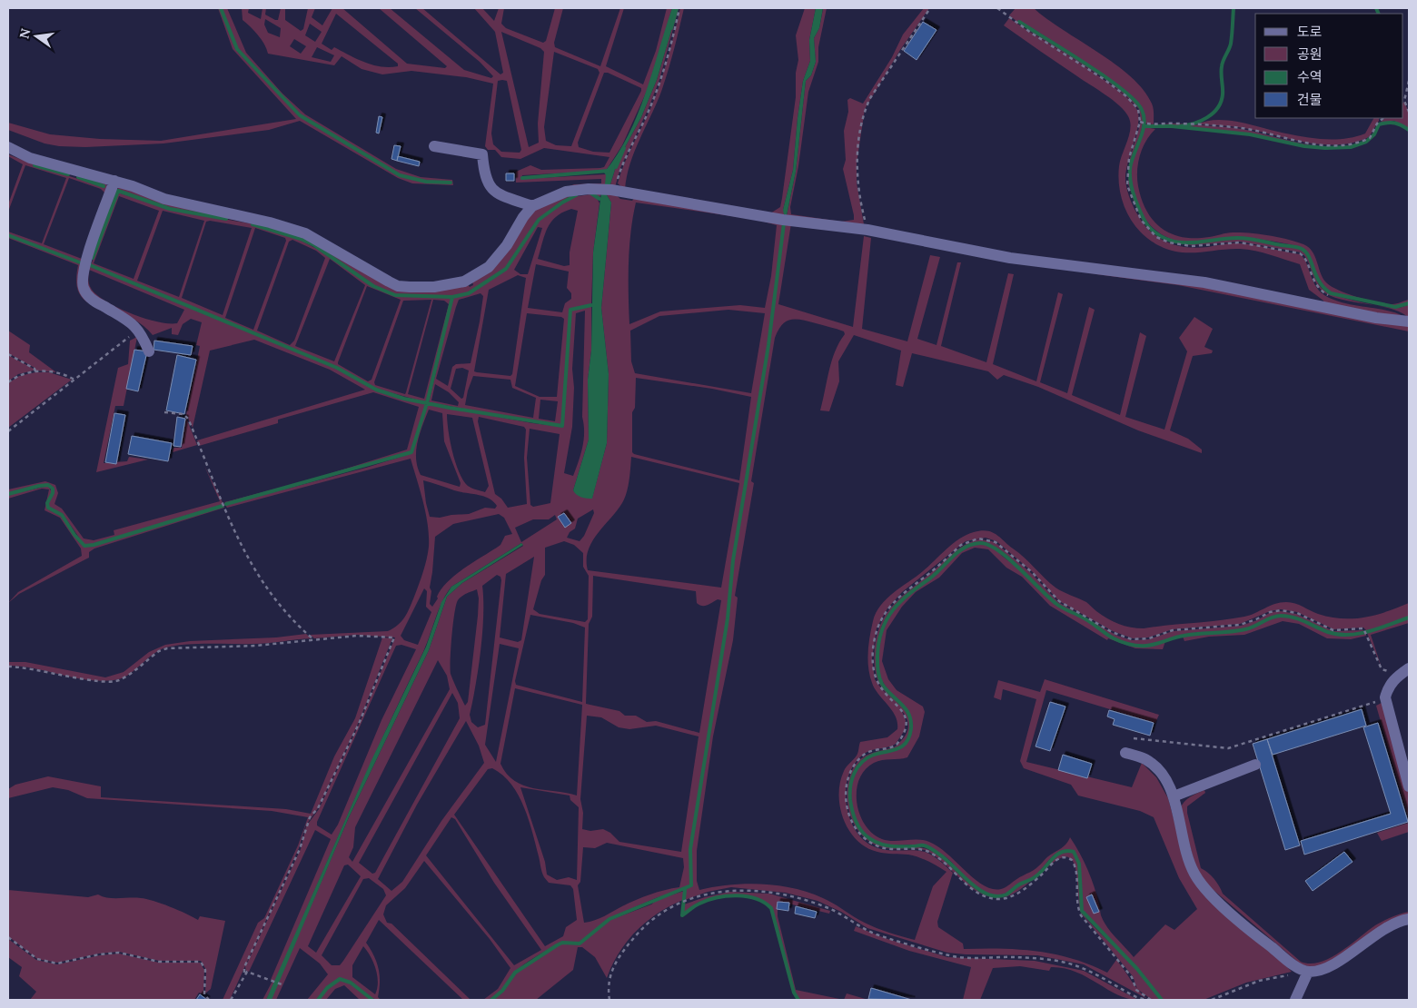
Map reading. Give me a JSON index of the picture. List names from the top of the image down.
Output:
{
  "legend": [
    "도로",
    "공원",
    "수역",
    "건물"
  ],
  "north": "left"
}
